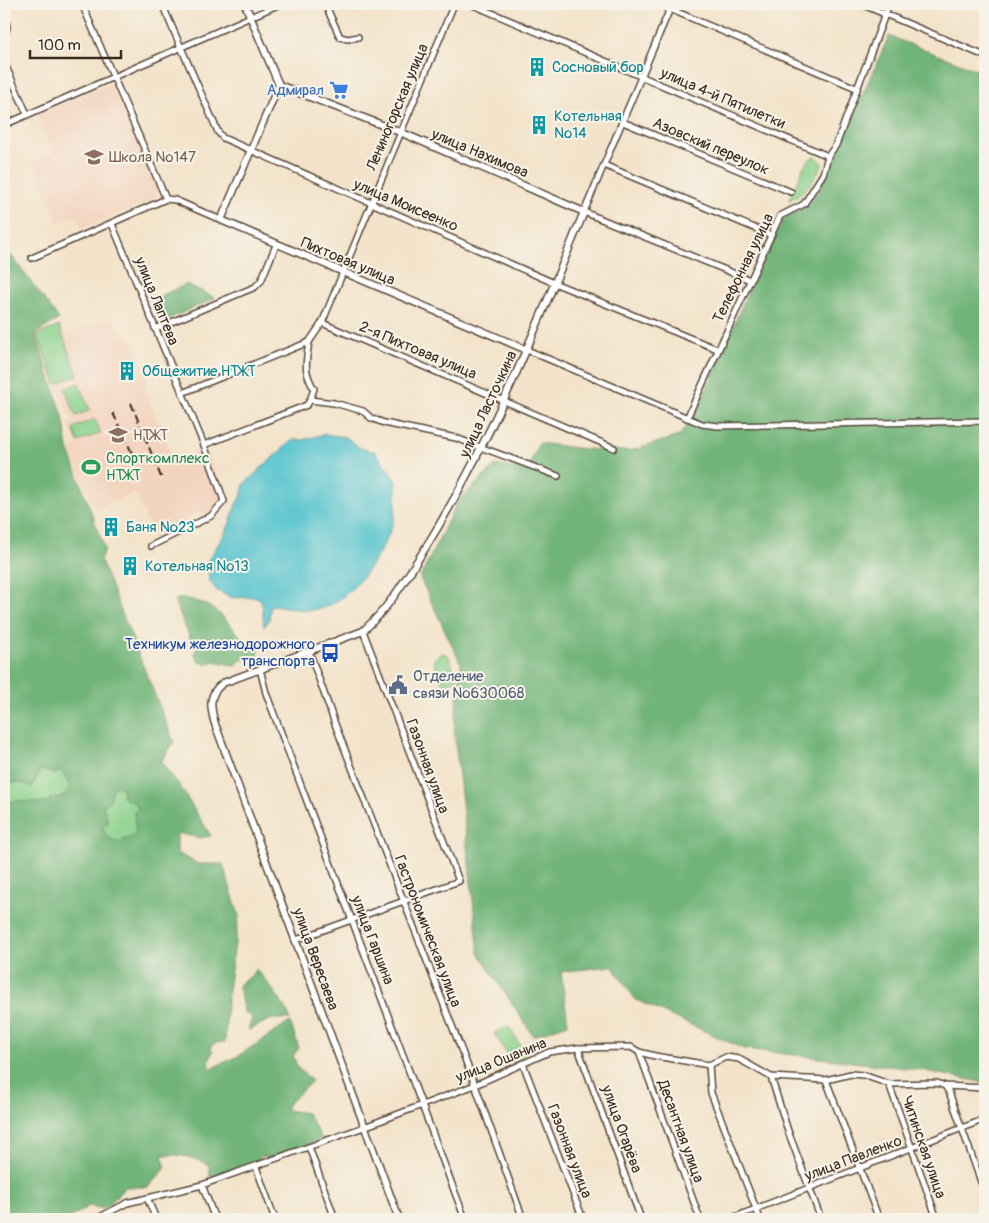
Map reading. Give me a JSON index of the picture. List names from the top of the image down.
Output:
{
  "streets": {
    "street": [
      "улица 4-й Пятилетки",
      "Лениногорская улица",
      "Азовский переулок",
      "улица Нахимова",
      "улица Моисеенко",
      "Пихтовая улица",
      "Телефонная улица",
      "улица Лаптева",
      "2-я Пихтовая улица",
      "улица Ласточкина",
      "Газонная улица",
      "Гастрономическая улица",
      "улица Гаршина",
      "улица Вересаева",
      "улица Ошанина",
      "улица Огарёва",
      "Десантная улица",
      "Читинская улица",
      "улица Павленко"
    ]
  },
  "crossings": [
    ["улица 4-й Пятилетки", "Телефонная улица"],
    ["улица 4-й Пятилетки", "улица Ласточкина"],
    ["Лениногорская улица", "улица Нахимова"],
    ["Лениногорская улица", "улица Моисеенко"],
    ["Лениногорская улица", "Пихтовая улица"],
    ["Лениногорская улица", "2-я Пихтовая улица"],
    ["Азовский переулок", "улица Ласточкина"],
    ["улица Нахимова", "Телефонная улица"],
    ["улица Нахимова", "улица Ласточкина"],
    ["улица Моисеенко", "Телефонная улица"],
    ["улица Моисеенко", "улица Ласточкина"],
    ["Пихтовая улица", "Телефонная улица"],
    ["Пихтовая улица", "улица Ласточкина"],
    ["2-я Пихтовая улица", "улица Ласточкина"],
    ["улица Ласточкина", "Газонная улица"],
    ["улица Ласточкина", "Гастрономическая улица"],
    ["улица Ласточкина", "улица Гаршина"],
    ["улица Ласточкина", "улица Вересаева"],
    ["Газонная улица", "Гастрономическая улица"],
    ["Газонная улица", "улица Ошанина"],
    ["Гастрономическая улица", "улица Ошанина"],
    ["улица Гаршина", "улица Ошанина"],
    ["улица Вересаева", "улица Ошанина"],
    ["улица Ошанина", "улица Огарёва"],
    ["улица Ошанина", "Десантная улица"],
    ["улица Ошанина", "Читинская улица"],
    ["Читинская улица", "улица Павленко"]
  ],
  "places": {
    "building": [
      "Сосновый бор",
      "Котельная №14",
      "Общежитие НТЖТ",
      "Баня №23",
      "Котельная №13"
    ],
    "supermarket": ["Адмирал"],
    "school or university": ["Школа №147", "НТЖТ"],
    "sports": ["Спорткомплекс НТЖТ"],
    "bus stop": ["Техникум железнодорожного транспорта"],
    "public building": ["Отделение связи №630068"]
  },
  "scale_bar": "100 m"
}
